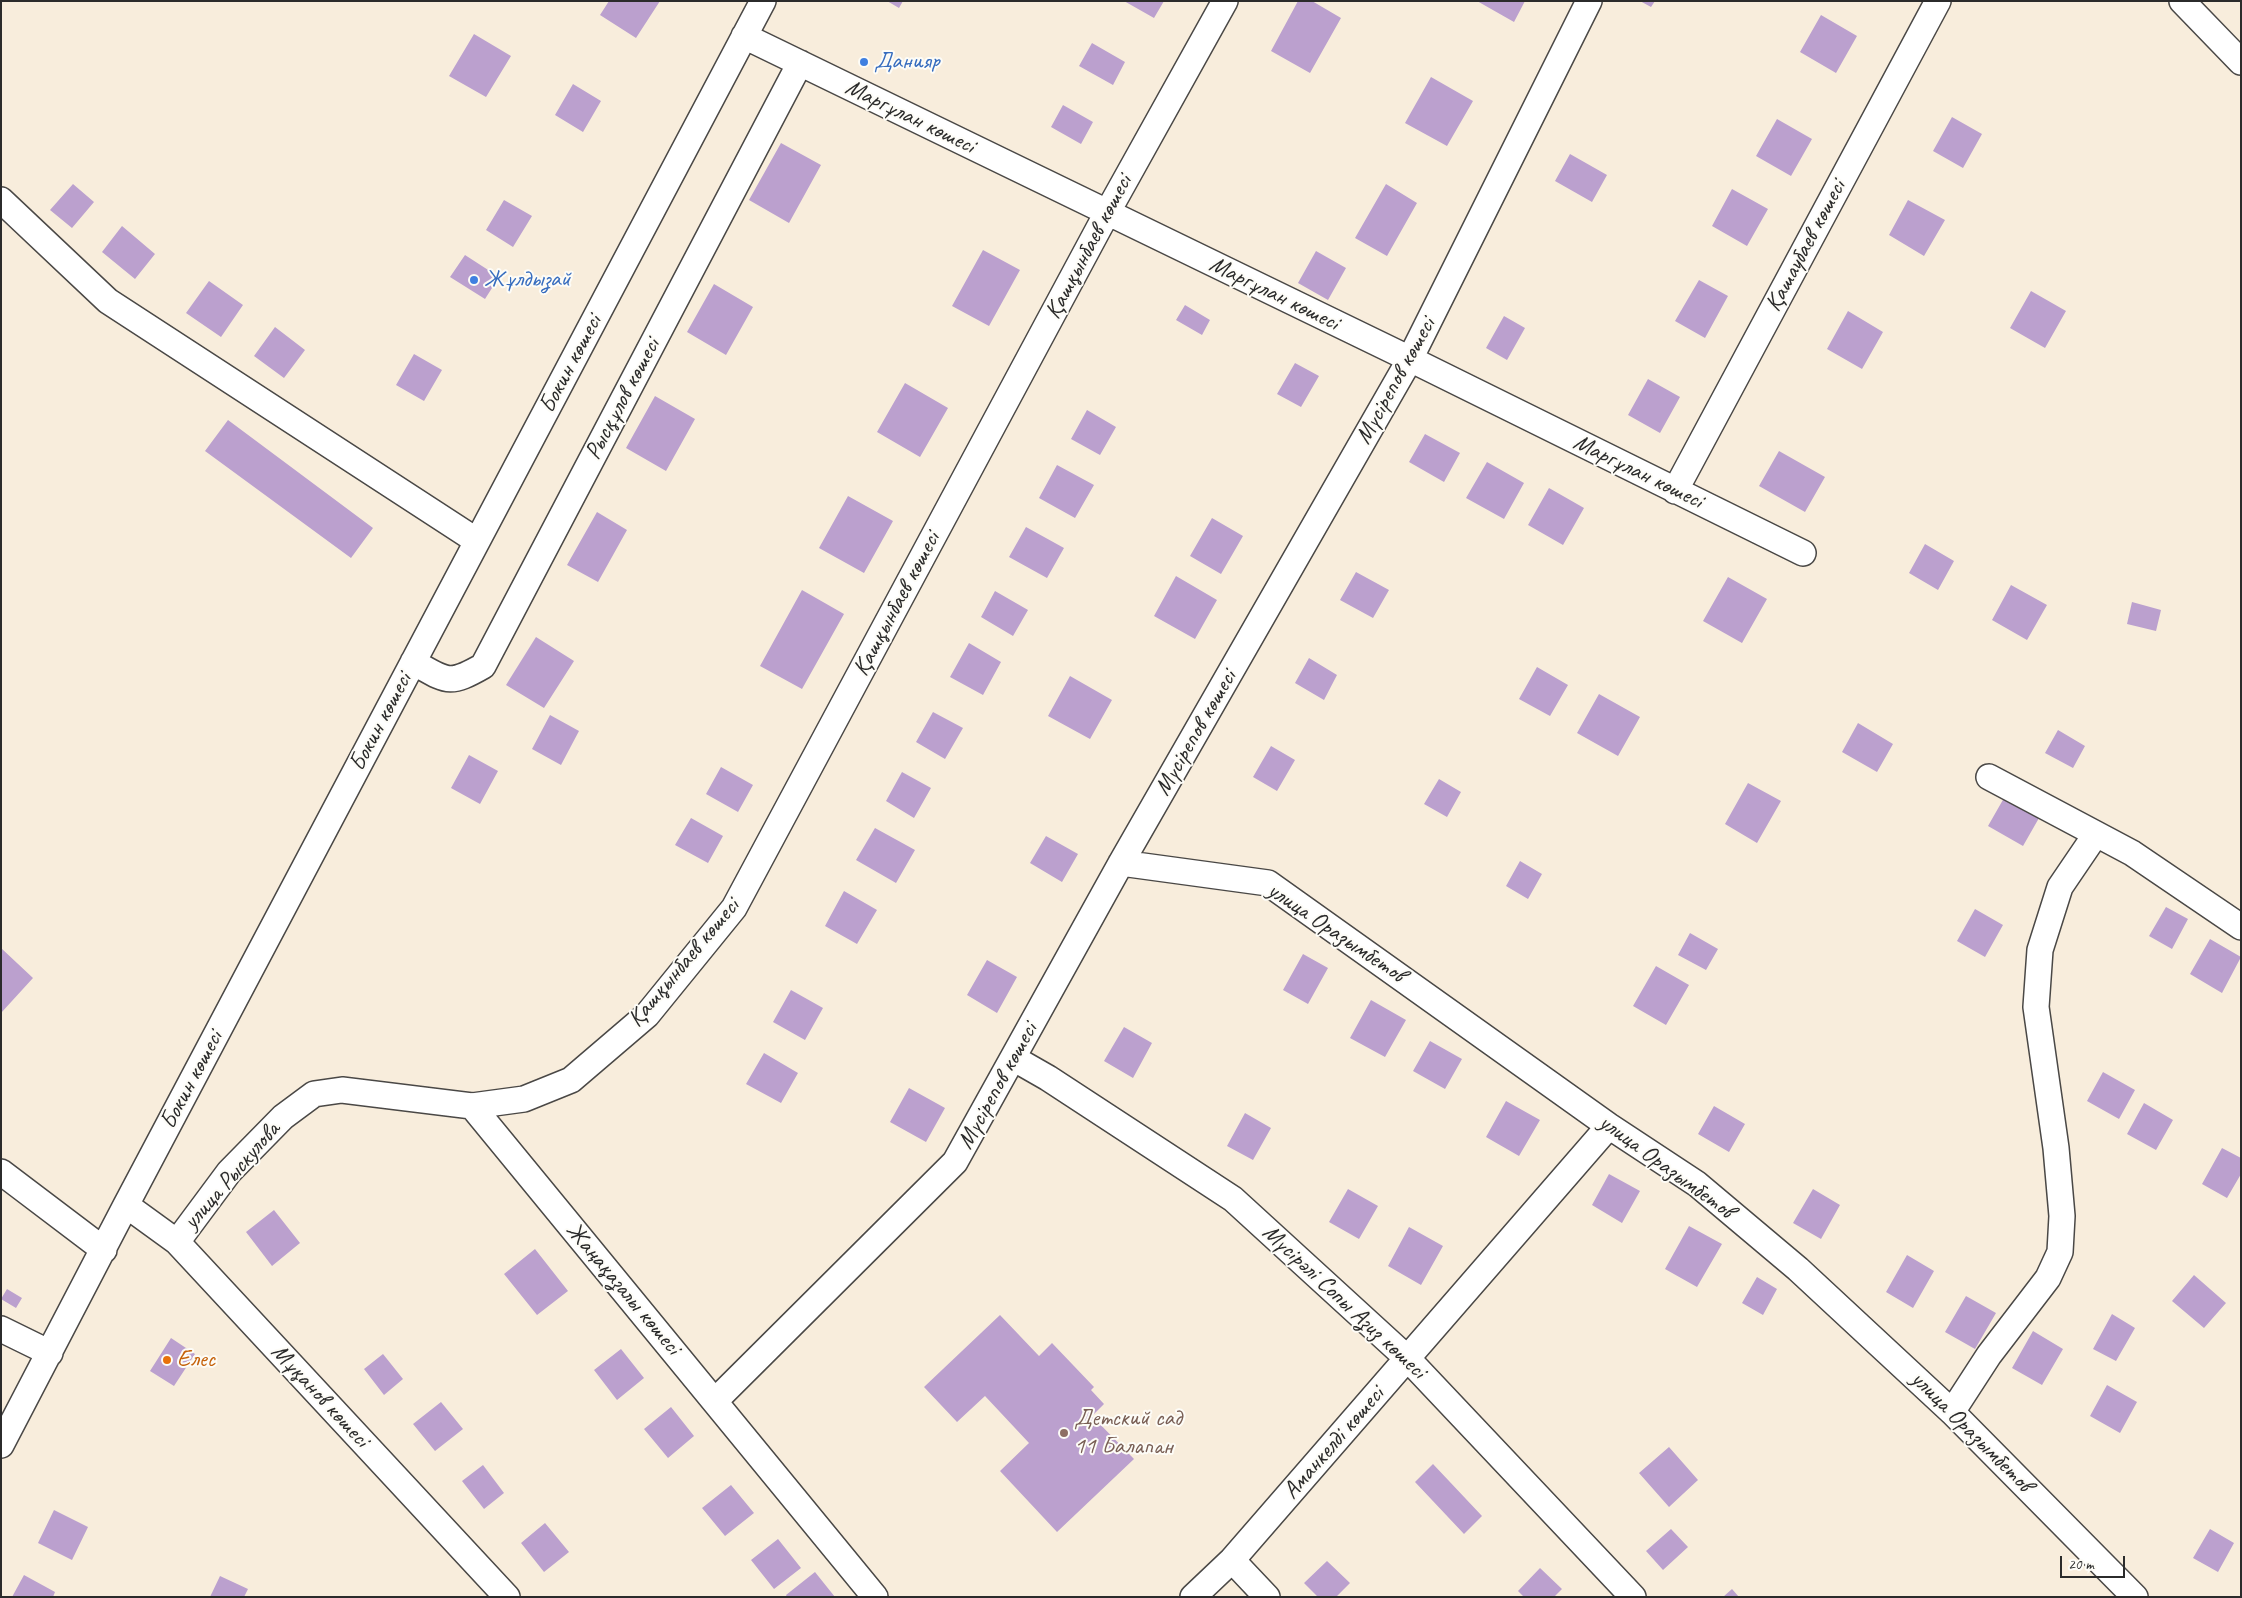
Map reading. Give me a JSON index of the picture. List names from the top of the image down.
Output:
{
  "streets": {
    "street": [
      "Маргұлан көшесі",
      "Қашаубаев көшесі",
      "Қашқынбаев көшесі",
      "Бокин көшесі",
      "Мүсірепов көшесі",
      "Рысқұлов көшесі",
      "улица Оразымбетов",
      "улица Рыскулова",
      "Жаңақазалы көшесі",
      "Мүсірәлі Сопы Азиз көшесі",
      "Мұқанов көшесі",
      "Аманкелді көшесі"
    ]
  },
  "crossings": [
    ["Маргұлан көшесі", "Қашаубаев көшесі"],
    ["Маргұлан көшесі", "Қашқынбаев көшесі"],
    ["Маргұлан көшесі", "Бокин көшесі"],
    ["Маргұлан көшесі", "Мүсірепов көшесі"],
    ["Маргұлан көшесі", "Рысқұлов көшесі"],
    ["Қашқынбаев көшесі", "улица Рыскулова"],
    ["Қашқынбаев көшесі", "Жаңақазалы көшесі"],
    ["Бокин көшесі", "Рысқұлов көшесі"],
    ["Бокин көшесі", "Мұқанов көшесі"],
    ["Мүсірепов көшесі", "улица Оразымбетов"],
    ["Мүсірепов көшесі", "Жаңақазалы көшесі"],
    ["Мүсірепов көшесі", "Мүсірәлі Сопы Азиз көшесі"],
    ["улица Оразымбетов", "Аманкелді көшесі"],
    ["улица Рыскулова", "Жаңақазалы көшесі"],
    ["улица Рыскулова", "Мұқанов көшесі"],
    ["Мүсірәлі Сопы Азиз көшесі", "Аманкелді көшесі"]
  ],
  "places": [
    "Данияр",
    "Жұлдызай",
    "Елес",
    "Детский сад 11 Балапан"
  ],
  "scale_bar": "20 m"
}
